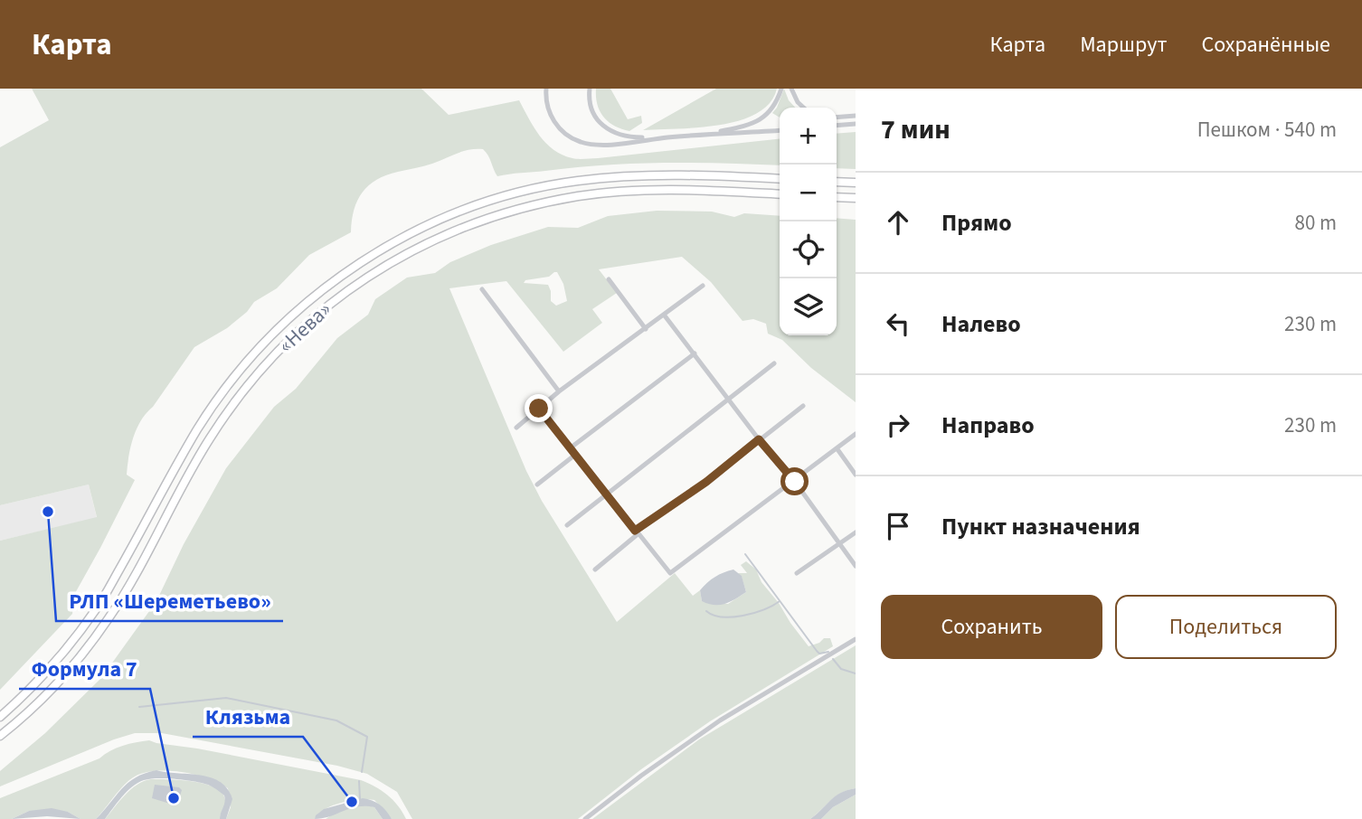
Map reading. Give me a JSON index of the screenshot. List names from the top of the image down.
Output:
{
  "streets": {
    "highway": ["«Нева»"]
  },
  "places": ["РЛП «Шереметьево»", "Формула 7", "Клязьма"],
  "page": {
    "header": "Карта",
    "nav": ["Карта", "Маршрут", "Сохранённые"],
    "heading": ["7 мин", "Пешком · 540 m"],
    "map_buttons": ["+", "−"],
    "list": [
      ["Прямо", "80 m"],
      ["Налево", "230 m"],
      ["Направо", "230 m"],
      "Пункт назначения"
    ],
    "buttons": ["Сохранить", "Поделиться"]
  }
}
